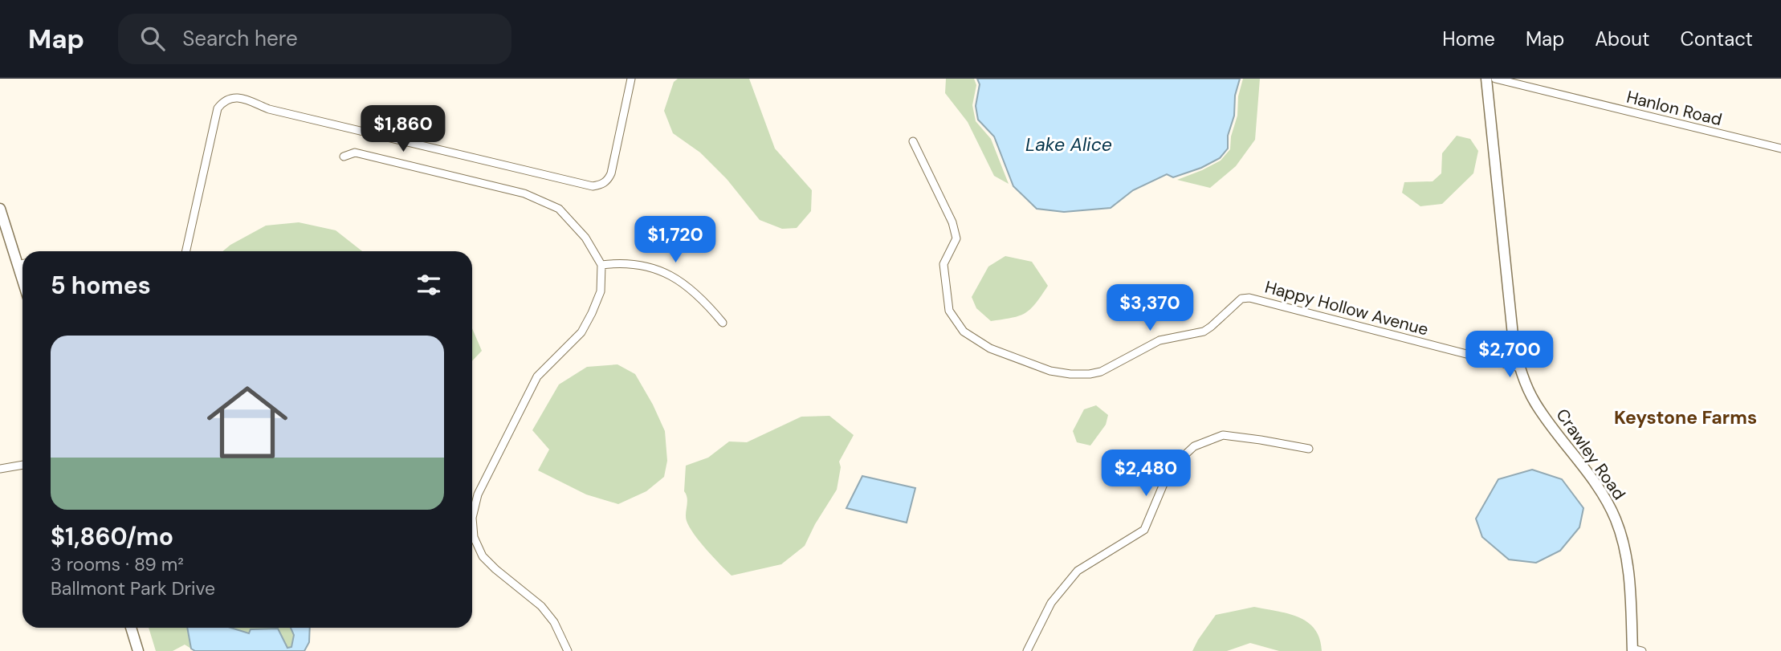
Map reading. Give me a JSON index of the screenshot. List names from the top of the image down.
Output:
{
  "streets": {
    "street": ["Hanlon Road", "Happy Hollow Avenue", "Crawley Road"]
  },
  "crossings": [
    ["Happy Hollow Avenue", "Crawley Road"]
  ],
  "districts": ["Keystone Farms"],
  "water": ["Lake Alice"],
  "page": {
    "header": "Map",
    "search": "Search here",
    "nav": [
      "Home",
      "Map",
      "About",
      "Contact"
    ],
    "price": [
      "$1,860",
      "$1,720",
      "$3,370",
      "$2,700",
      "$2,480"
    ],
    "heading": "5 homes",
    "list": [
      {
        "name": "$1,860/mo",
        "note": "3 rooms · 89 m² · Ballmont Park Drive"
      }
    ]
  }
}
